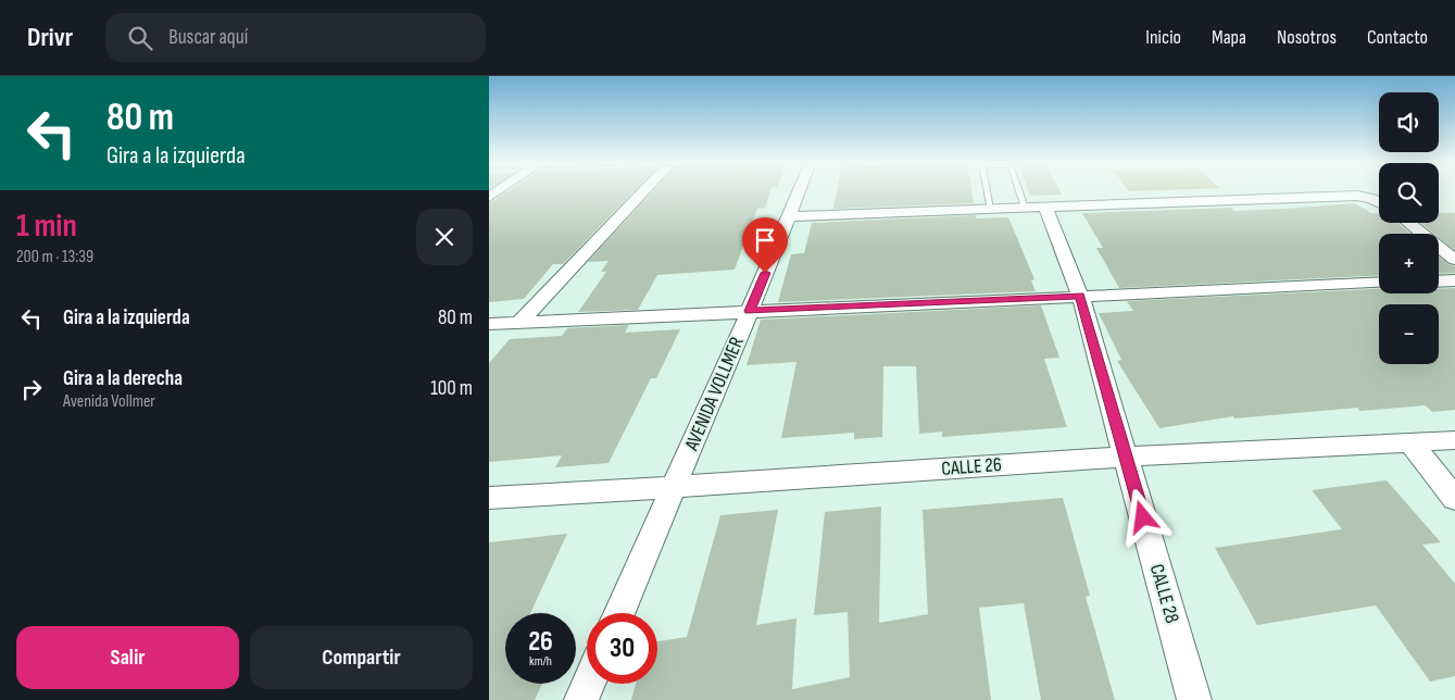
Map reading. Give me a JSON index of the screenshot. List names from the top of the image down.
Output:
{
  "streets": {
    "street": ["AVENIDA VOLLMER", "CALLE 26", "CALLE 28"]
  },
  "crossings": [
    ["AVENIDA VOLLMER", "CALLE 26"],
    ["CALLE 26", "CALLE 28"]
  ],
  "page": {
    "header": "Drivr",
    "search": "Buscar aquí",
    "nav": [
      "Inicio",
      "Mapa",
      "Nosotros",
      "Contacto"
    ],
    "turn": ["80 m", "Gira a la izquierda"],
    "map_buttons": ["+", "−"],
    "heading": ["1 min", "200 m · 13:39"],
    "list": [
      {
        "name": "Gira a la izquierda",
        "value": "80 m"
      },
      {
        "name": "Gira a la derecha",
        "note": "Avenida Vollmer",
        "value": "100 m"
      }
    ],
    "speed": "26 km/h",
    "limit": "30",
    "buttons": ["Salir", "Compartir"]
  }
}
